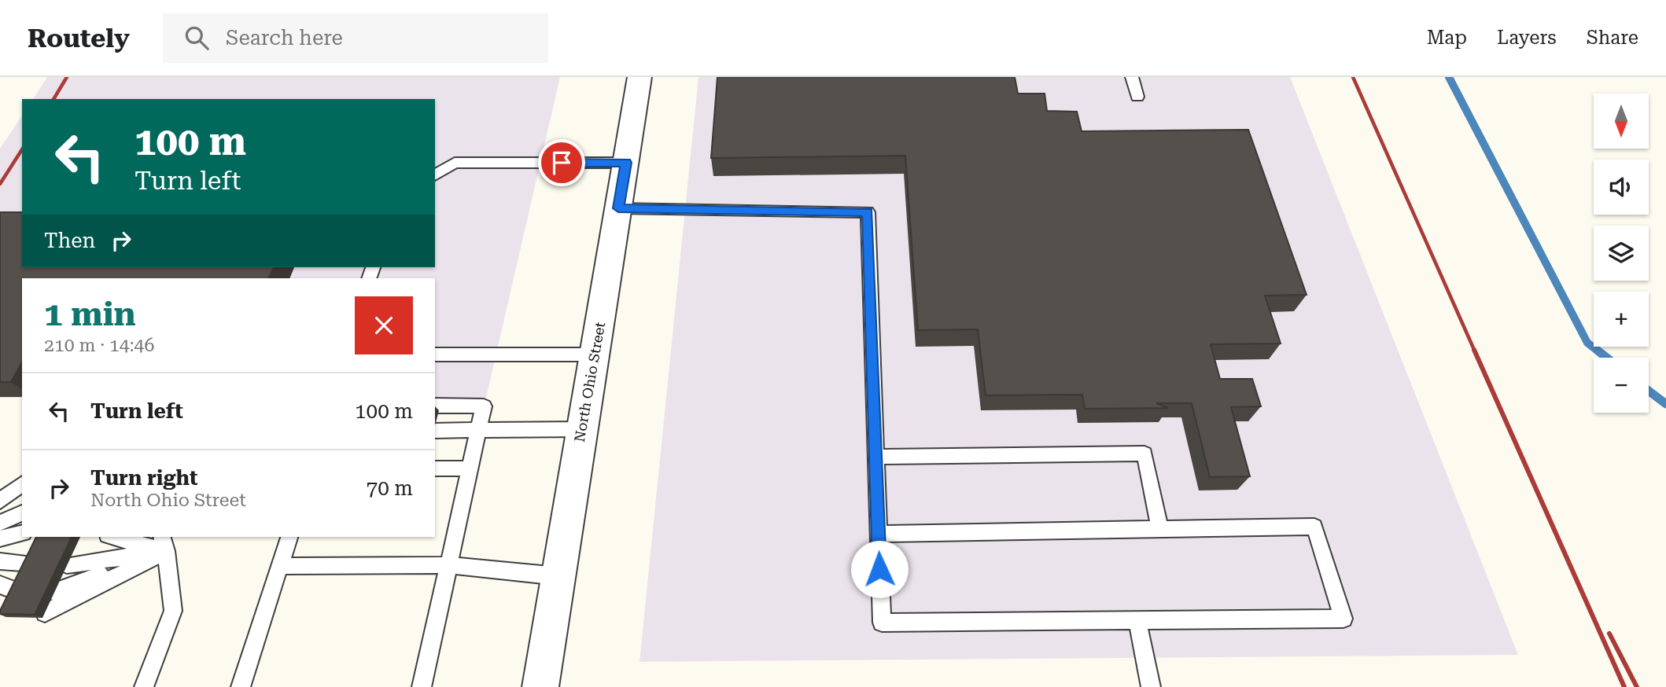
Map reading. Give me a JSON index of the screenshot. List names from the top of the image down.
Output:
{
  "streets": {
    "street": ["North Ohio Street"]
  },
  "north": "bottom",
  "page": {
    "header": "Routely",
    "search": "Search here",
    "nav": ["Map", "Layers", "Share"],
    "map_buttons": ["+", "−"],
    "turn": ["100 m", "Turn left"],
    "then": "Then",
    "heading": ["1 min", "210 m · 14:46"],
    "list": [
      {
        "name": "Turn left",
        "value": "100 m"
      },
      {
        "name": "Turn right",
        "note": "North Ohio Street",
        "value": "70 m"
      }
    ]
  }
}
